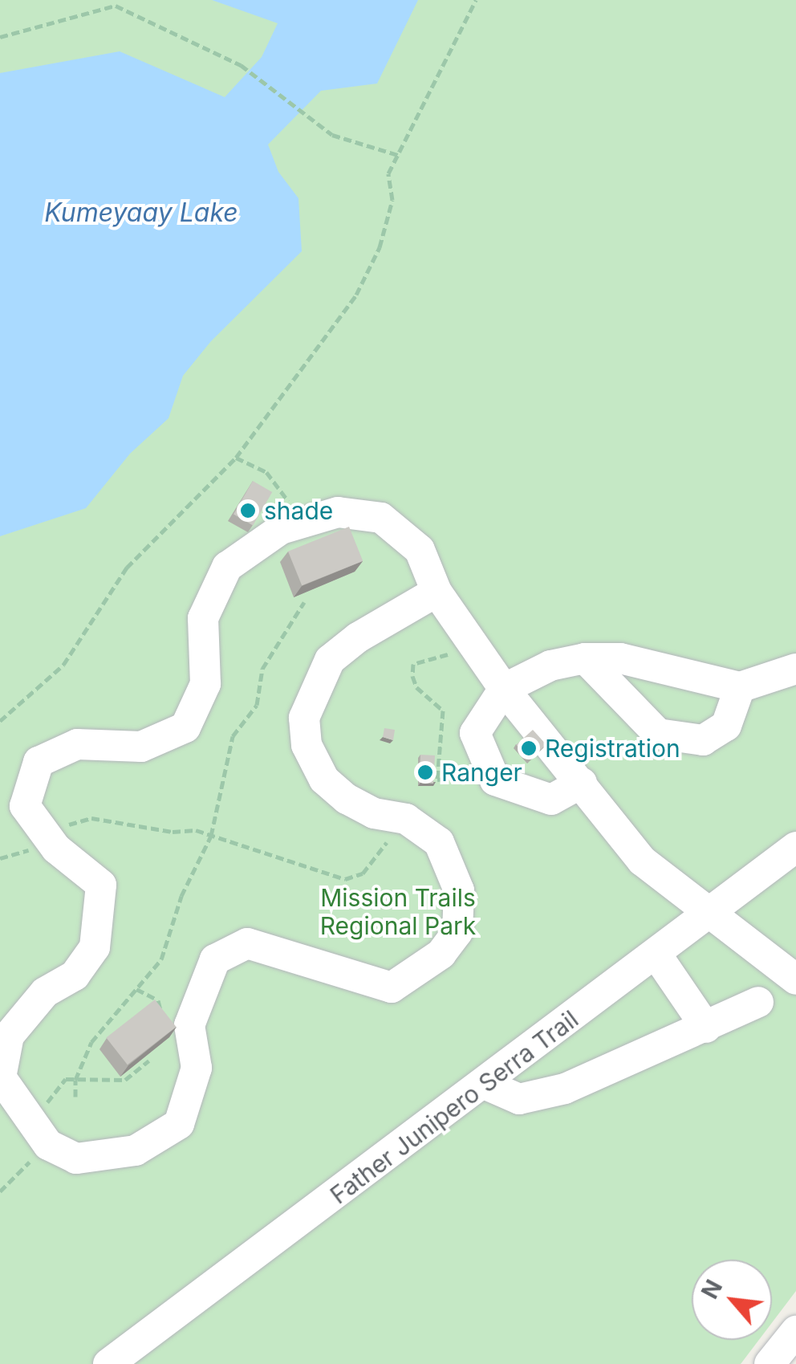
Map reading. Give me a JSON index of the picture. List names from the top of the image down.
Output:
{
  "streets": {
    "street": ["Father Junipero Serra Trail"]
  },
  "water": ["Kumeyaay Lake"],
  "parks": ["Mission Trails Regional Park"],
  "places": ["shade", "Registration", "Ranger"],
  "north": "top left"
}
